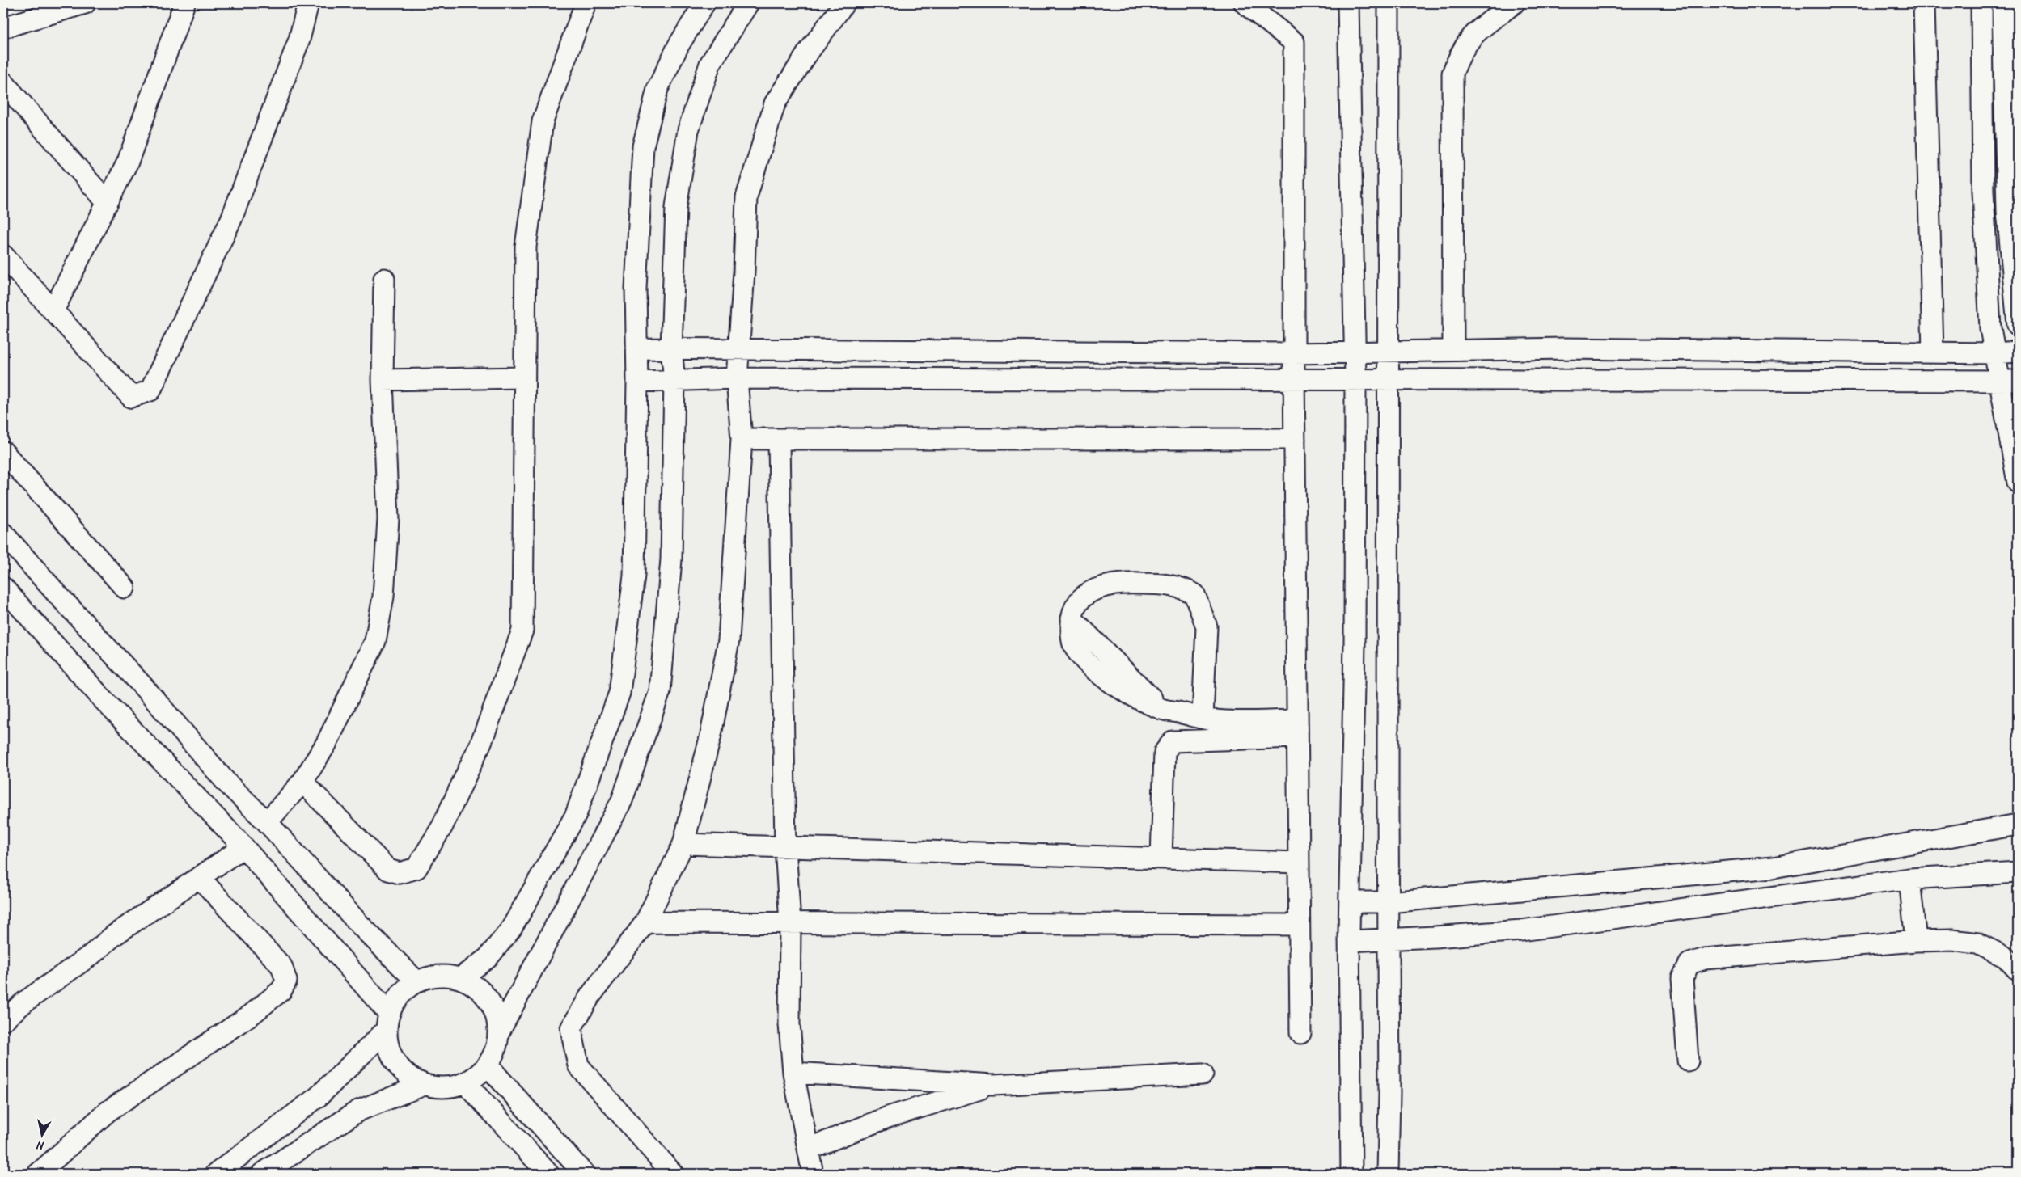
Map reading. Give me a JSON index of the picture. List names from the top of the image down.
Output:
{
  "north": "bottom"
}
